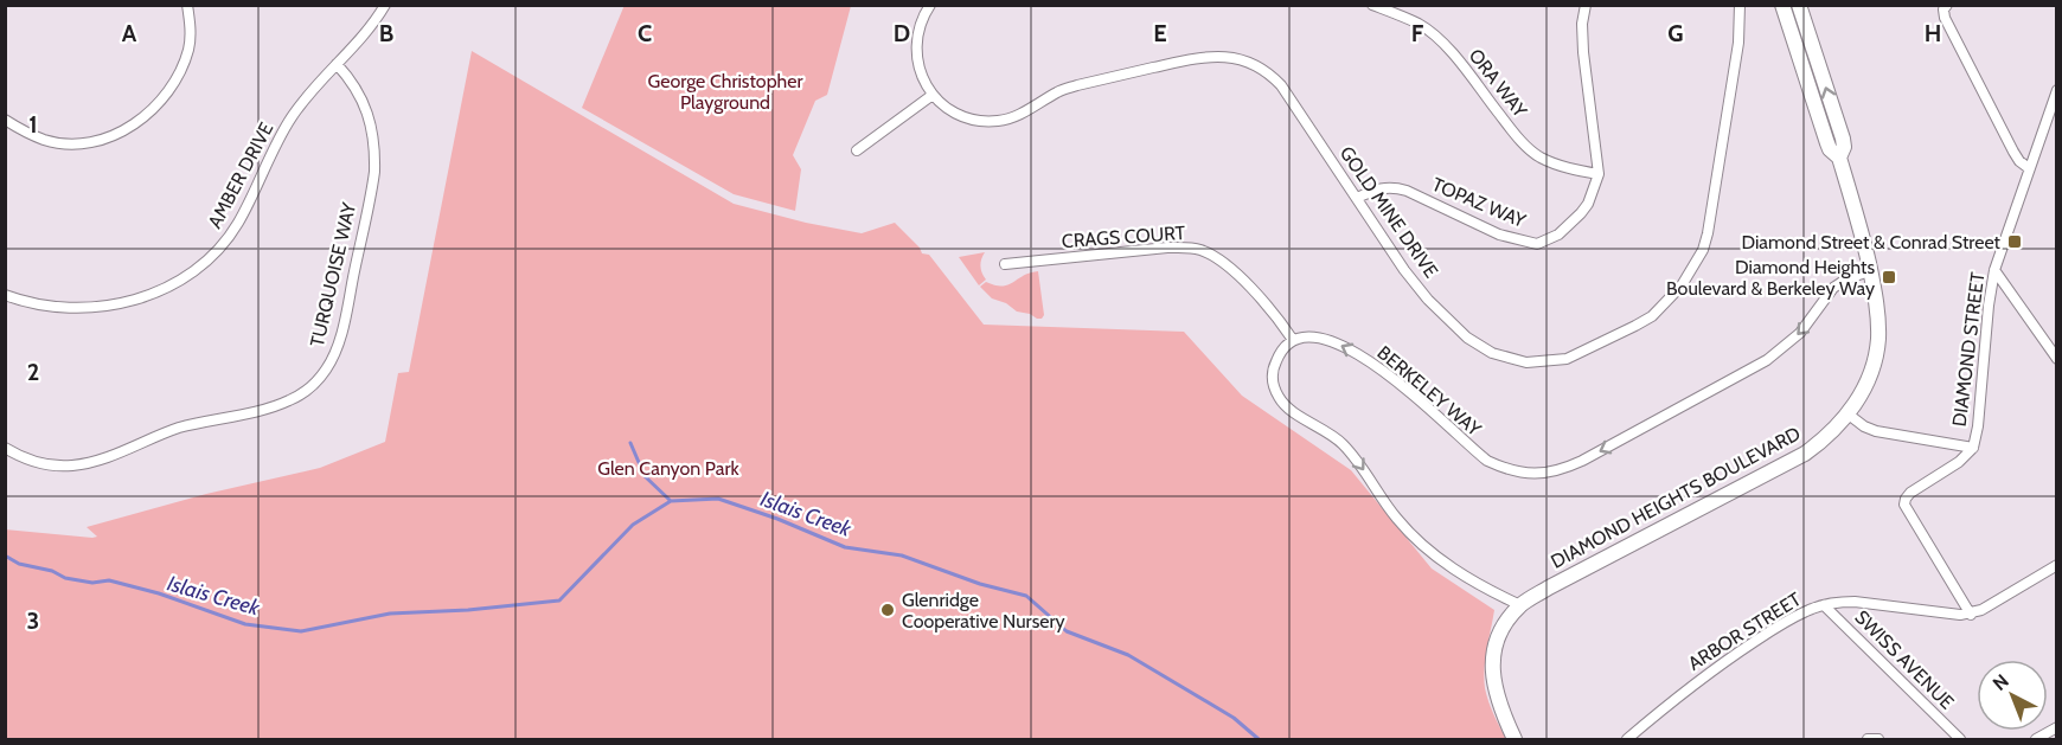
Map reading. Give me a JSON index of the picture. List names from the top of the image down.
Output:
{
  "streets": {
    "main road": ["DIAMOND HEIGHTS BOULEVARD"],
    "street": [
      "ORA WAY",
      "AMBER DRIVE",
      "TOPAZ WAY",
      "GOLD MINE DRIVE",
      "CRAGS COURT",
      "TURQUOISE WAY",
      "DIAMOND STREET",
      "BERKELEY WAY",
      "ARBOR STREET",
      "SWISS AVENUE"
    ]
  },
  "crossings": [
    ["ORA WAY", "TOPAZ WAY"],
    ["AMBER DRIVE", "TURQUOISE WAY"],
    ["TOPAZ WAY", "GOLD MINE DRIVE"],
    ["CRAGS COURT", "BERKELEY WAY"],
    ["DIAMOND STREET", "DIAMOND HEIGHTS BOULEVARD"],
    ["BERKELEY WAY", "DIAMOND HEIGHTS BOULEVARD"],
    ["ARBOR STREET", "SWISS AVENUE"]
  ],
  "one_way": ["BERKELEY WAY"],
  "water": ["Islais Creek"],
  "parks": ["George Christopher Playground", "Glen Canyon Park"],
  "places": {
    "transit": ["Diamond Street & Conrad Street", "Diamond Heights Boulevard & Berkeley Way"],
    "other": ["Glenridge Cooperative Nursery"]
  },
  "north": "top left",
  "grid": {
    "columns": [
      "A",
      "B",
      "C",
      "D",
      "E",
      "F",
      "G",
      "H"
    ],
    "rows": ["1", "2", "3"]
  }
}
